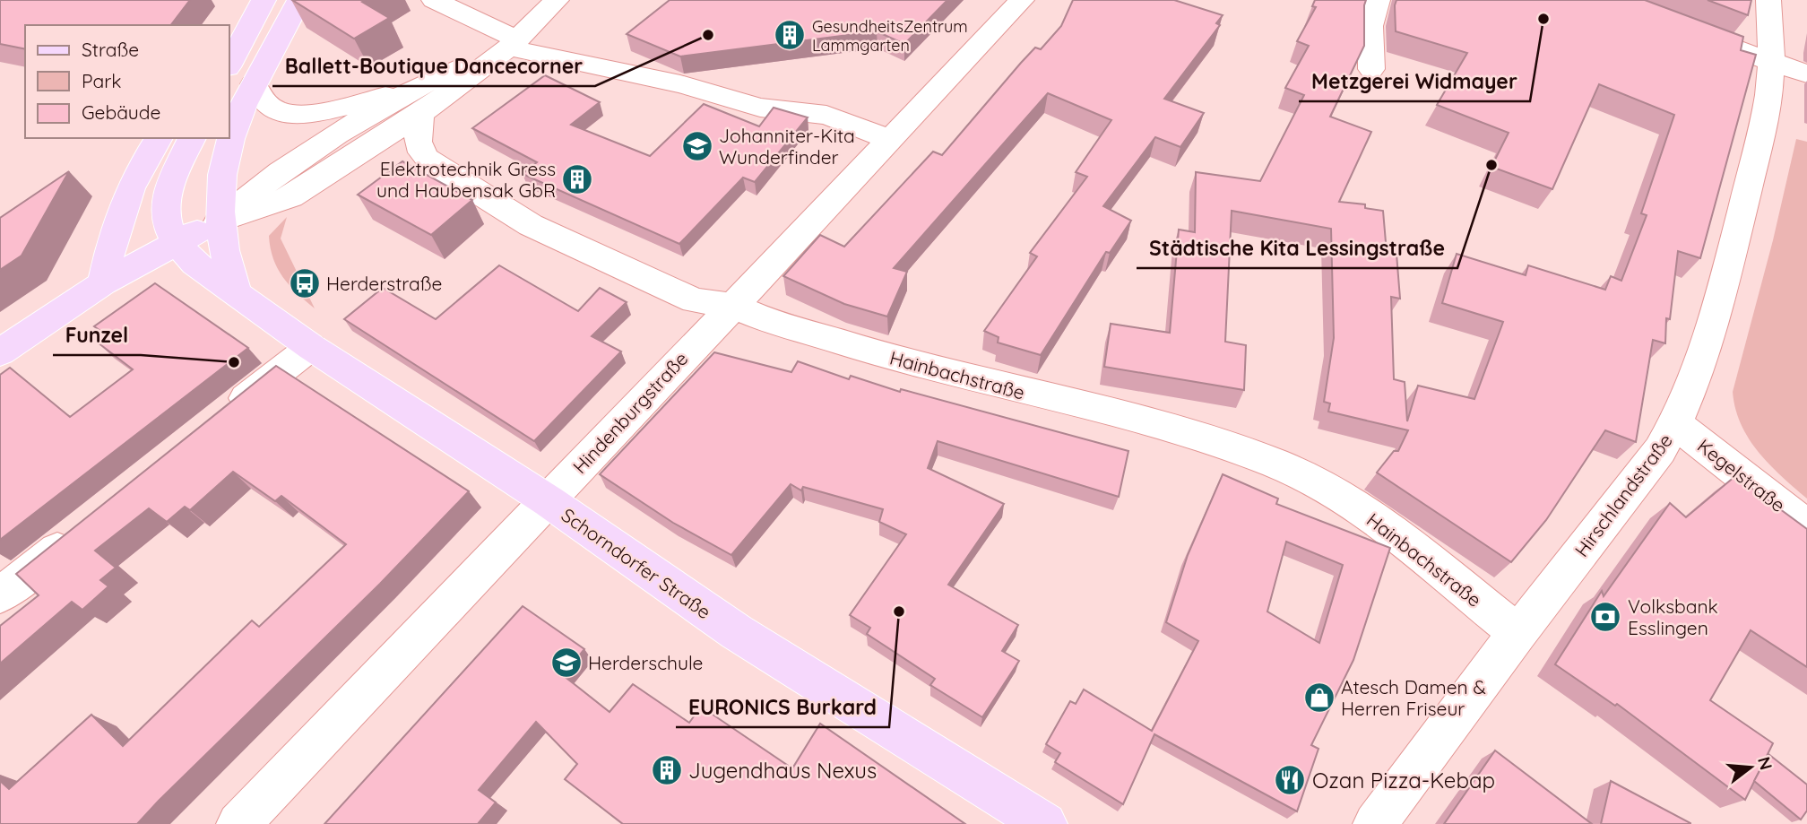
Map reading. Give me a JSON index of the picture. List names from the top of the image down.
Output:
{
  "streets": {
    "main road": ["Schorndorfer Straße"],
    "street": [
      "Hainbachstraße",
      "Hindenburgstraße",
      "Kegelstraße",
      "Hirschlandstraße"
    ]
  },
  "crossings": [
    ["Hainbachstraße", "Hindenburgstraße"],
    ["Hainbachstraße", "Hirschlandstraße"],
    ["Hindenburgstraße", "Schorndorfer Straße"],
    ["Kegelstraße", "Hirschlandstraße"]
  ],
  "places": {
    "other": [
      "Metzgerei Widmayer",
      "Ballett-Boutique Dancecorner",
      "Städtische Kita Lessingstraße",
      "Funzel",
      "EURONICS Burkard"
    ],
    "building": ["GesundheitsZentrum Lammgarten", "Elektrotechnik Gress und Haubensak GbR", "Jugendhaus Nexus"],
    "school or university": ["Johanniter-Kita Wunderfinder", "Herderschule"],
    "bus stop": ["Herderstraße"],
    "bank": ["Volksbank Esslingen"],
    "shop": ["Atesch Damen & Herren Friseur"],
    "restaurant": ["Ozan Pizza-Kebap"]
  },
  "legend": ["Straße", "Park", "Gebäude"],
  "north": "right"
}
